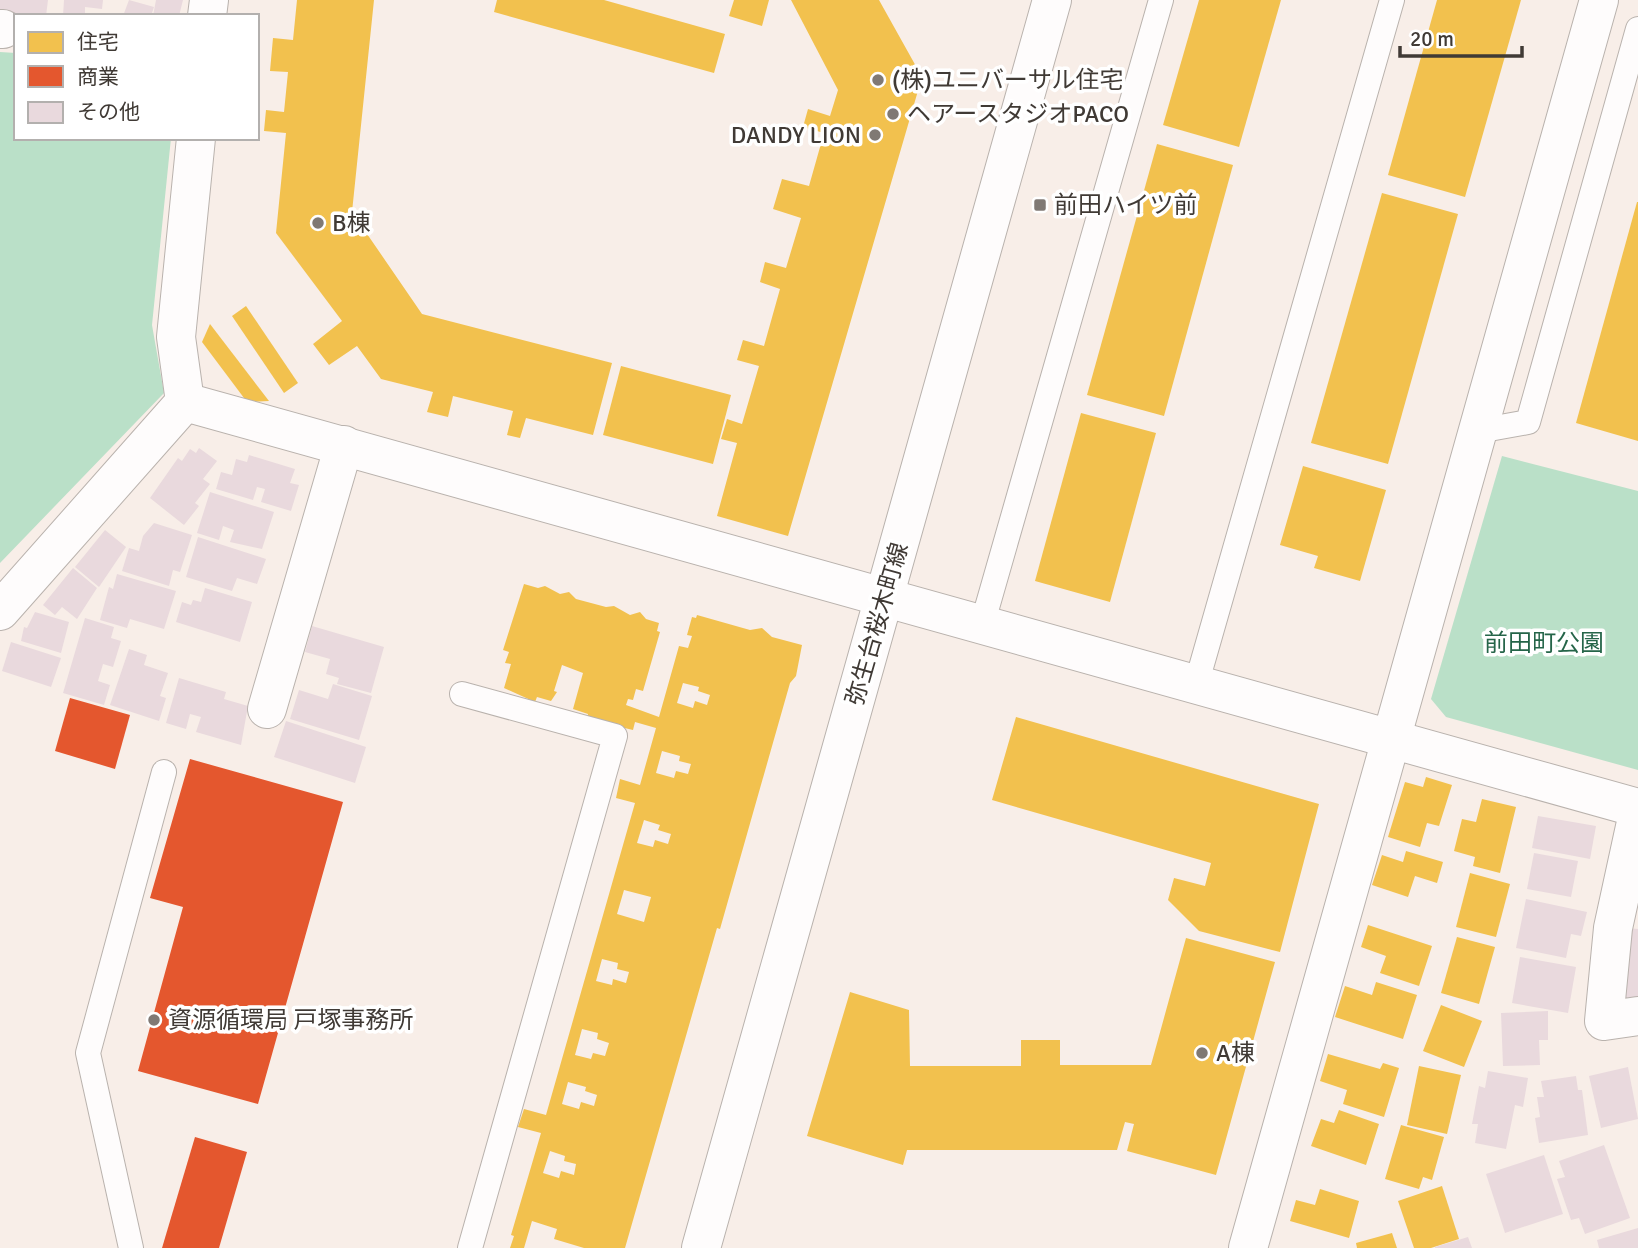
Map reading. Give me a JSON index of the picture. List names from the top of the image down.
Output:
{
  "streets": {
    "street": ["弥生台桜木町線"]
  },
  "parks": ["前田町公園"],
  "places": {
    "other": [
      "(株)ユニバーサル住宅",
      "ヘアースタジオPACO",
      "DANDY LION",
      "B棟",
      "資源循環局 戸塚事務所",
      "A棟"
    ],
    "transit": ["前田ハイツ前"]
  },
  "legend": ["住宅", "商業", "その他"],
  "scale_bar": "20 m"
}
